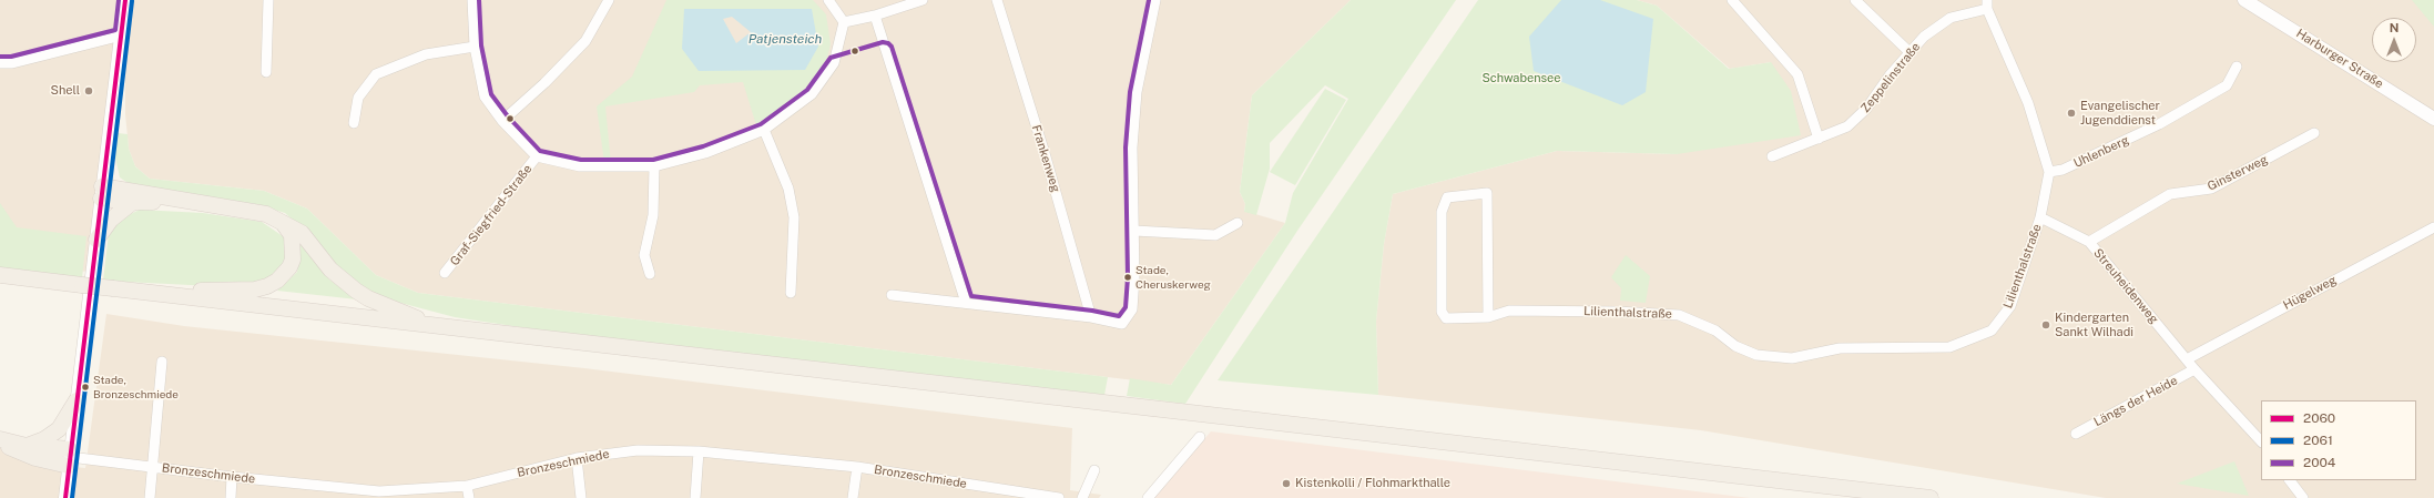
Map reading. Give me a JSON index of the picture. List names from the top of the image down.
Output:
{
  "streets": {
    "main road": ["Harburger Straße"],
    "street": [
      "Zeppelinstraße",
      "Uhlenberg",
      "Frankenweg",
      "Ginsterweg",
      "Graf-Siegfried-Straße",
      "Lilienthalstraße",
      "Streuheidenweg",
      "Hügelweg",
      "Längs der Heide",
      "Bronzeschmiede"
    ]
  },
  "crossings": [
    ["Ginsterweg", "Streuheidenweg"],
    ["Lilienthalstraße", "Streuheidenweg"],
    ["Streuheidenweg", "Hügelweg"],
    ["Streuheidenweg", "Längs der Heide"]
  ],
  "water": ["Patjensteich"],
  "parks": ["Schwabensee"],
  "places": [
    "Shell",
    "Evangelischer Jugenddienst",
    "Stade, Cheruskerweg",
    "Kindergarten Sankt Wilhadi",
    "Stade, Bronzeschmiede",
    "Kistenkolli / Flohmarkthalle"
  ],
  "lines": ["transit line 2060", "transit line 2004", "transit line 2061"],
  "legend": ["2060", "2061", "2004"],
  "north": "top"
}
